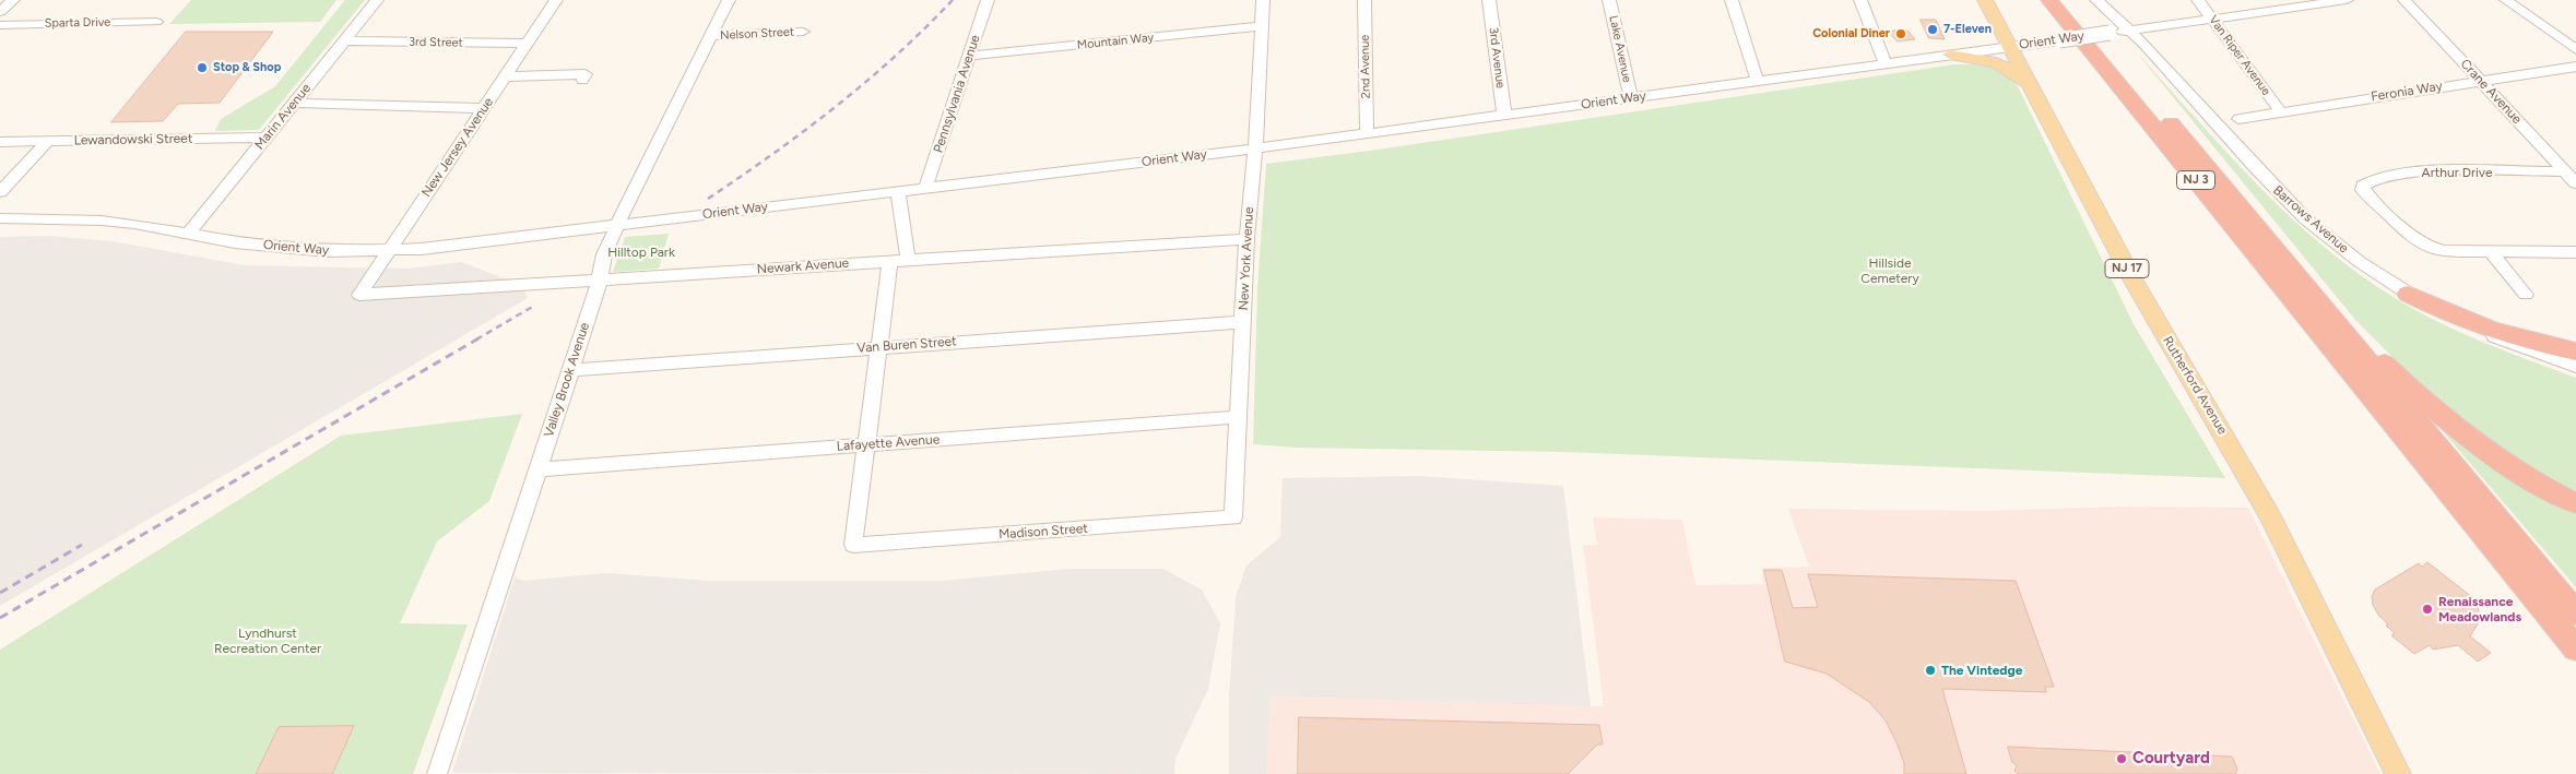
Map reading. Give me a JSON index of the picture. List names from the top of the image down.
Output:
{
  "streets": {
    "highway": ["NJ 3"],
    "main road": ["NJ 17", "Rutherford Avenue"],
    "street": [
      "Sparta Drive",
      "Nelson Street",
      "Orient Way",
      "Mountain Way",
      "3rd Street",
      "Lake Avenue",
      "Van Riper Avenue",
      "3rd Avenue",
      "2nd Avenue",
      "Feronia Way",
      "Crane Avenue",
      "Pennsylvania Avenue",
      "Marin Avenue",
      "Lewandowski Street",
      "New Jersey Avenue",
      "Arthur Drive",
      "Barrows Avenue",
      "New York Avenue",
      "Newark Avenue",
      "Van Buren Street",
      "Valley Brook Avenue",
      "Lafayette Avenue",
      "Madison Street"
    ]
  },
  "crossings": [
    ["Nelson Street", "Valley Brook Avenue"],
    ["Orient Way", "Lake Avenue"],
    ["Orient Way", "Van Riper Avenue"],
    ["Orient Way", "3rd Avenue"],
    ["Orient Way", "2nd Avenue"],
    ["Orient Way", "Pennsylvania Avenue"],
    ["Orient Way", "Marin Avenue"],
    ["Orient Way", "New Jersey Avenue"],
    ["Orient Way", "Barrows Avenue"],
    ["Orient Way", "New York Avenue"],
    ["Orient Way", "Valley Brook Avenue"],
    ["Orient Way", "Rutherford Avenue"],
    ["Mountain Way", "Pennsylvania Avenue"],
    ["Mountain Way", "New York Avenue"],
    ["3rd Street", "Marin Avenue"],
    ["3rd Street", "New Jersey Avenue"],
    ["Van Riper Avenue", "Feronia Way"],
    ["Feronia Way", "Crane Avenue"],
    ["Crane Avenue", "Arthur Drive"],
    ["Marin Avenue", "Lewandowski Street"],
    ["New Jersey Avenue", "Newark Avenue"],
    ["New York Avenue", "Newark Avenue"],
    ["New York Avenue", "Van Buren Street"],
    ["New York Avenue", "Lafayette Avenue"],
    ["New York Avenue", "Madison Street"],
    ["Newark Avenue", "Valley Brook Avenue"],
    ["Van Buren Street", "Valley Brook Avenue"],
    ["Valley Brook Avenue", "Lafayette Avenue"],
    ["Lafayette Avenue", "Madison Street"]
  ],
  "parks": ["Hilltop Park", "Hillside Cemetery", "Lyndhurst Recreation Center"],
  "places": [
    "7-Eleven",
    "Colonial Diner",
    "Stop & Shop",
    "Renaissance Meadowlands",
    "The Vintedge",
    "Courtyard"
  ]
}
